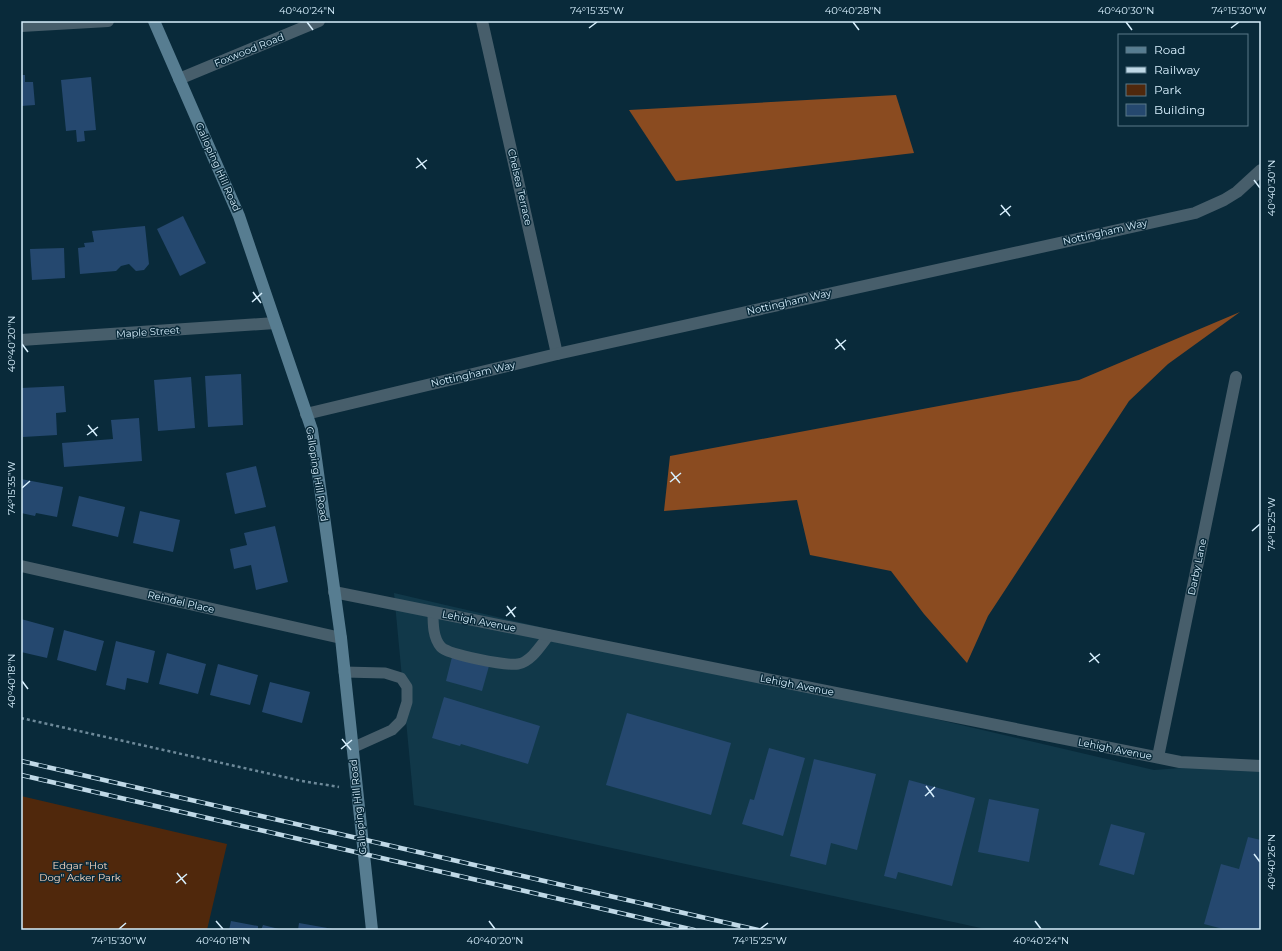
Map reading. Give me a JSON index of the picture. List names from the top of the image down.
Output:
{
  "streets": {
    "main road": ["Galloping Hill Road"],
    "street": [
      "Foxwood Road",
      "Chelsea Terrace",
      "Nottingham Way",
      "Maple Street",
      "Darby Lane",
      "Reindel Place",
      "Lehigh Avenue"
    ]
  },
  "crossings": [
    ["Foxwood Road", "Galloping Hill Road"],
    ["Galloping Hill Road", "Nottingham Way"],
    ["Galloping Hill Road", "Maple Street"],
    ["Galloping Hill Road", "Reindel Place"],
    ["Galloping Hill Road", "Lehigh Avenue"],
    ["Chelsea Terrace", "Nottingham Way"],
    ["Darby Lane", "Lehigh Avenue"]
  ],
  "parks": ["Edgar \"Hot Dog\" Acker Park"],
  "legend": [
    "Road",
    "Railway",
    "Park",
    "Building"
  ],
  "coordinates": [
    "40°40'24\"N",
    "74°15'35\"W",
    "40°40'28\"N",
    "40°40'30\"N",
    "74°15'30\"W",
    "40°40'20\"N",
    "74°15'25\"W",
    "40°40'18\"N",
    "40°40'26\"N"
  ]
}
